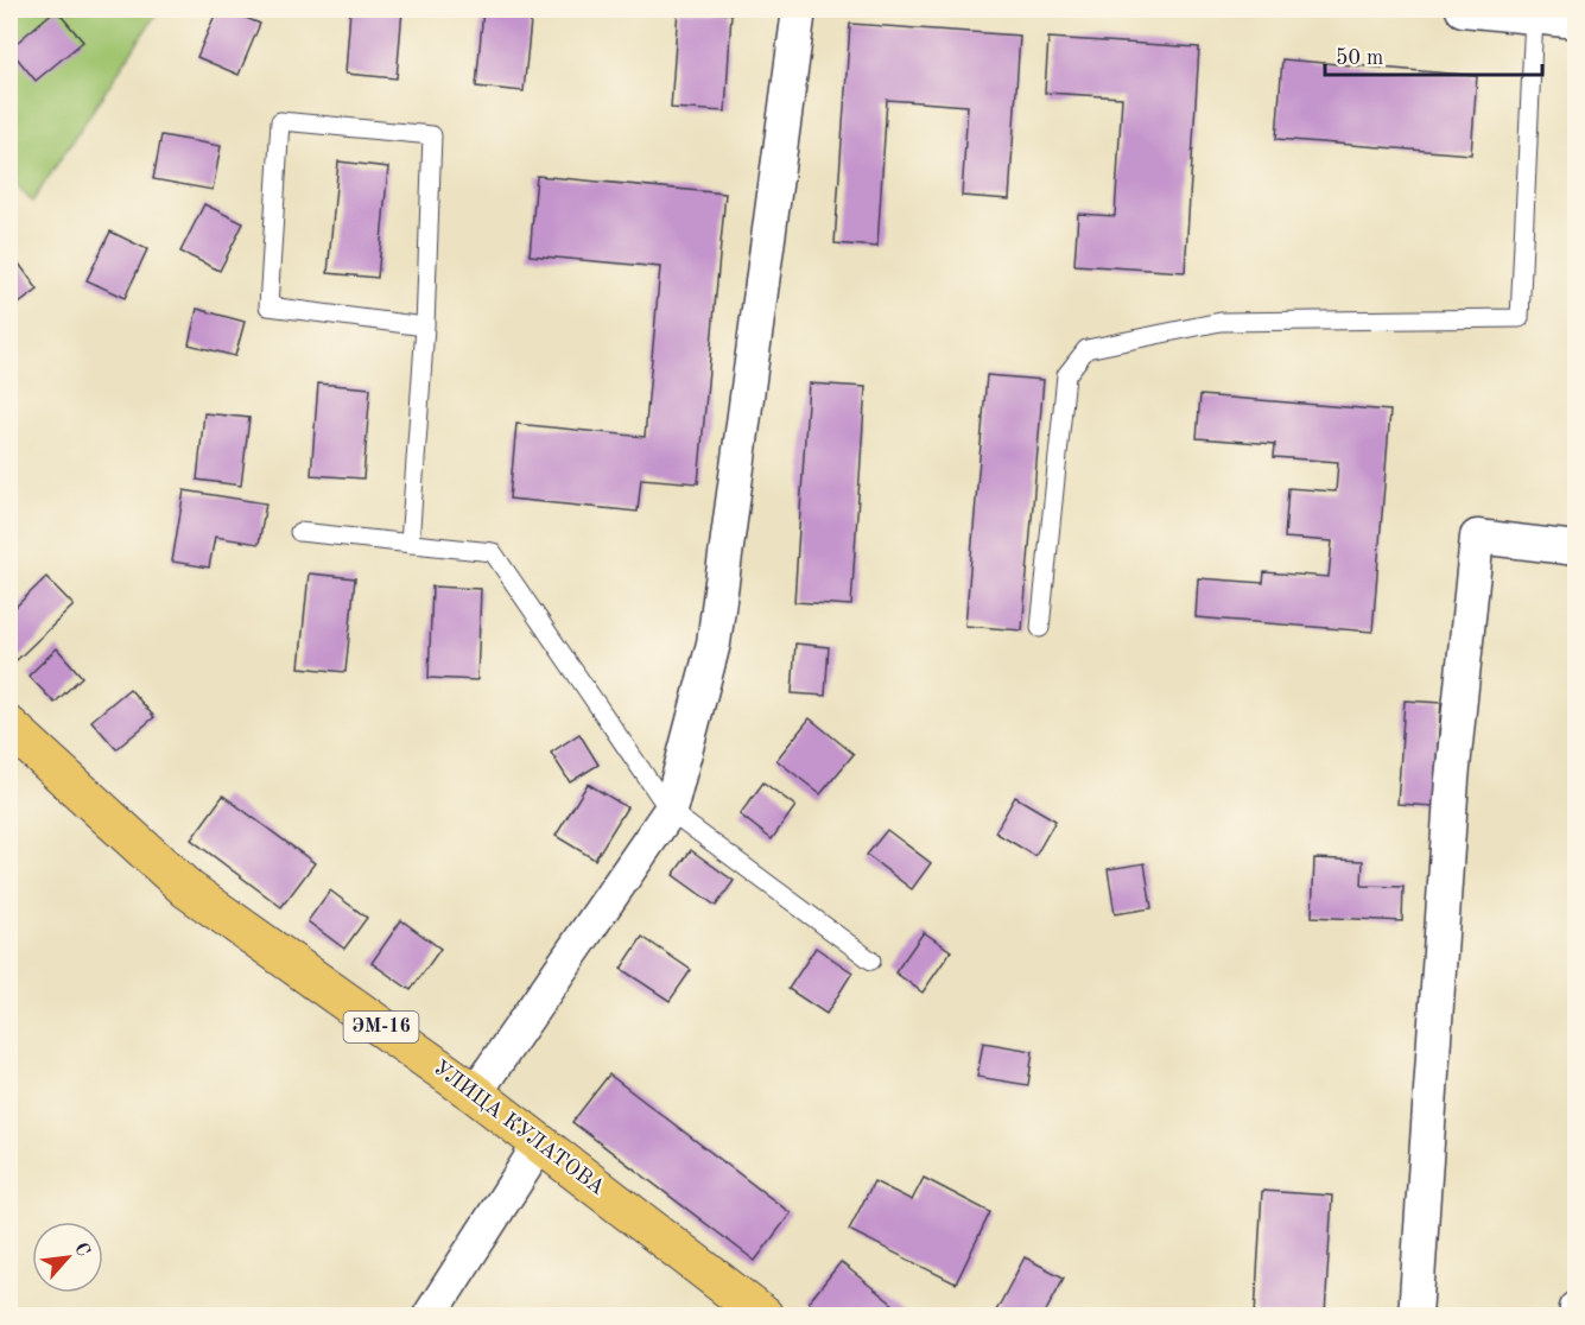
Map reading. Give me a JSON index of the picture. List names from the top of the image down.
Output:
{
  "streets": {
    "highway": ["ЭМ-16", "УЛИЦА КУЛАТОВА"]
  },
  "scale_bar": "50 m",
  "north": "top right"
}
